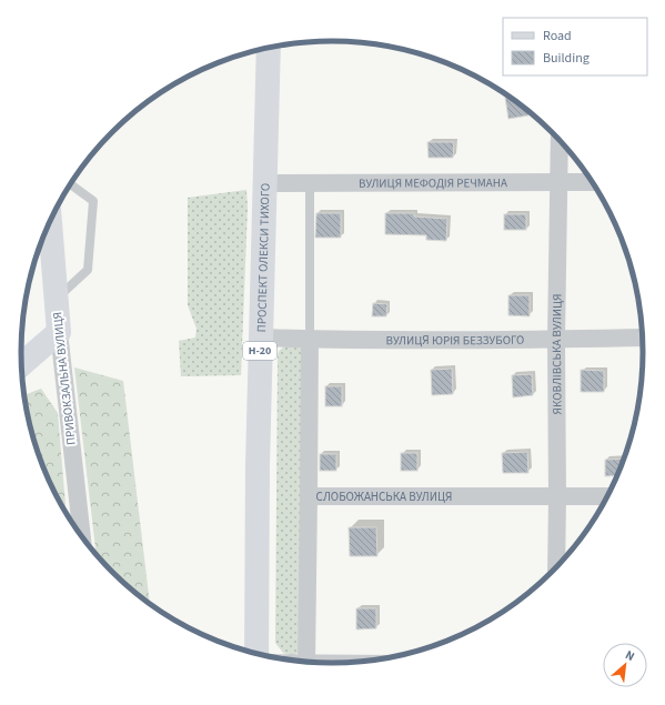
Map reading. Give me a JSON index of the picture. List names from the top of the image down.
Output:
{
  "streets": {
    "main road": ["ПРОСПЕКТ ОЛЕКСИ ТИХОГО", "Н-20", "ПРИВОКЗАЛЬНА ВУЛИЦЯ"],
    "street": [
      "ВУЛИЦЯ МЕФОДІЯ РЕЧМАНА",
      "ВУЛИЦЯ ЮРІЯ БЕЗЗУБОГО",
      "ЯКОВЛІВСЬКА ВУЛИЦЯ",
      "СЛОБОЖАНСЬКА ВУЛИЦЯ"
    ]
  },
  "crossings": [
    ["ВУЛИЦЯ МЕФОДІЯ РЕЧМАНА", "ПРОСПЕКТ ОЛЕКСИ ТИХОГО"],
    ["ВУЛИЦЯ МЕФОДІЯ РЕЧМАНА", "ЯКОВЛІВСЬКА ВУЛИЦЯ"],
    ["ПРОСПЕКТ ОЛЕКСИ ТИХОГО", "ВУЛИЦЯ ЮРІЯ БЕЗЗУБОГО"],
    ["ВУЛИЦЯ ЮРІЯ БЕЗЗУБОГО", "ЯКОВЛІВСЬКА ВУЛИЦЯ"],
    ["ВУЛИЦЯ ЮРІЯ БЕЗЗУБОГО", "СЛОБОЖАНСЬКА ВУЛИЦЯ"],
    ["ЯКОВЛІВСЬКА ВУЛИЦЯ", "СЛОБОЖАНСЬКА ВУЛИЦЯ"]
  ],
  "legend": ["Road", "Building"],
  "north": "top right"
}
